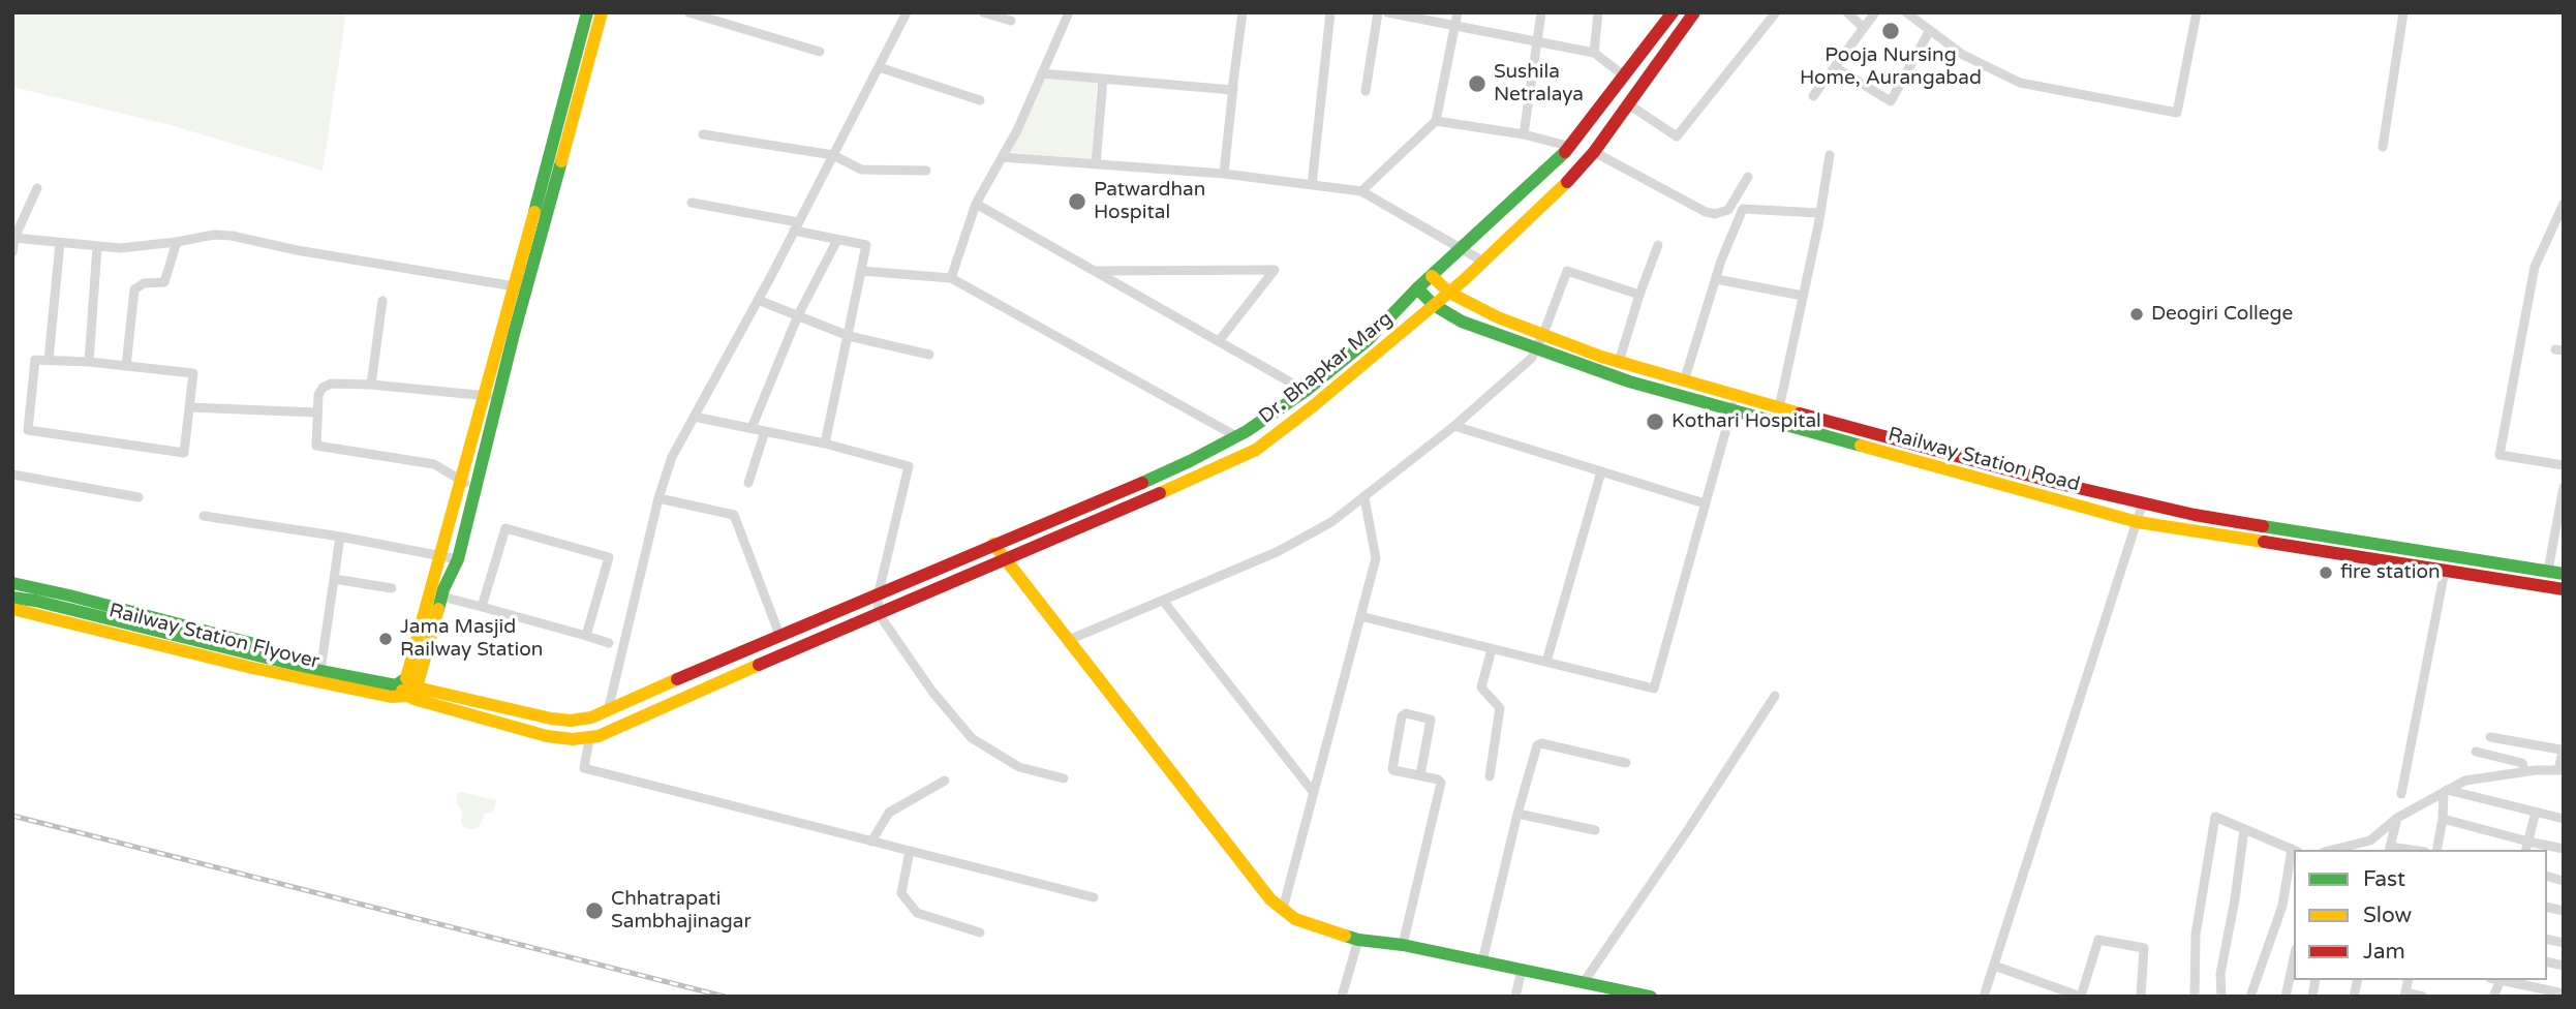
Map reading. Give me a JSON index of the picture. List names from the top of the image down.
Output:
{
  "streets": {
    "main road": ["Dr. Bhapkar Marg", "Railway Station Road", "Railway Station Flyover"]
  },
  "crossings": [
    ["Dr. Bhapkar Marg", "Railway Station Road"],
    ["Dr. Bhapkar Marg", "Railway Station Flyover"]
  ],
  "places": [
    "Pooja Nursing Home, Aurangabad",
    "Sushila Netralaya",
    "Patwardhan Hospital",
    "Deogiri College",
    "Kothari Hospital",
    "fire station",
    "Jama Masjid Railway Station",
    "Chhatrapati Sambhajinagar"
  ],
  "legend": ["Fast", "Slow", "Jam"]
}
